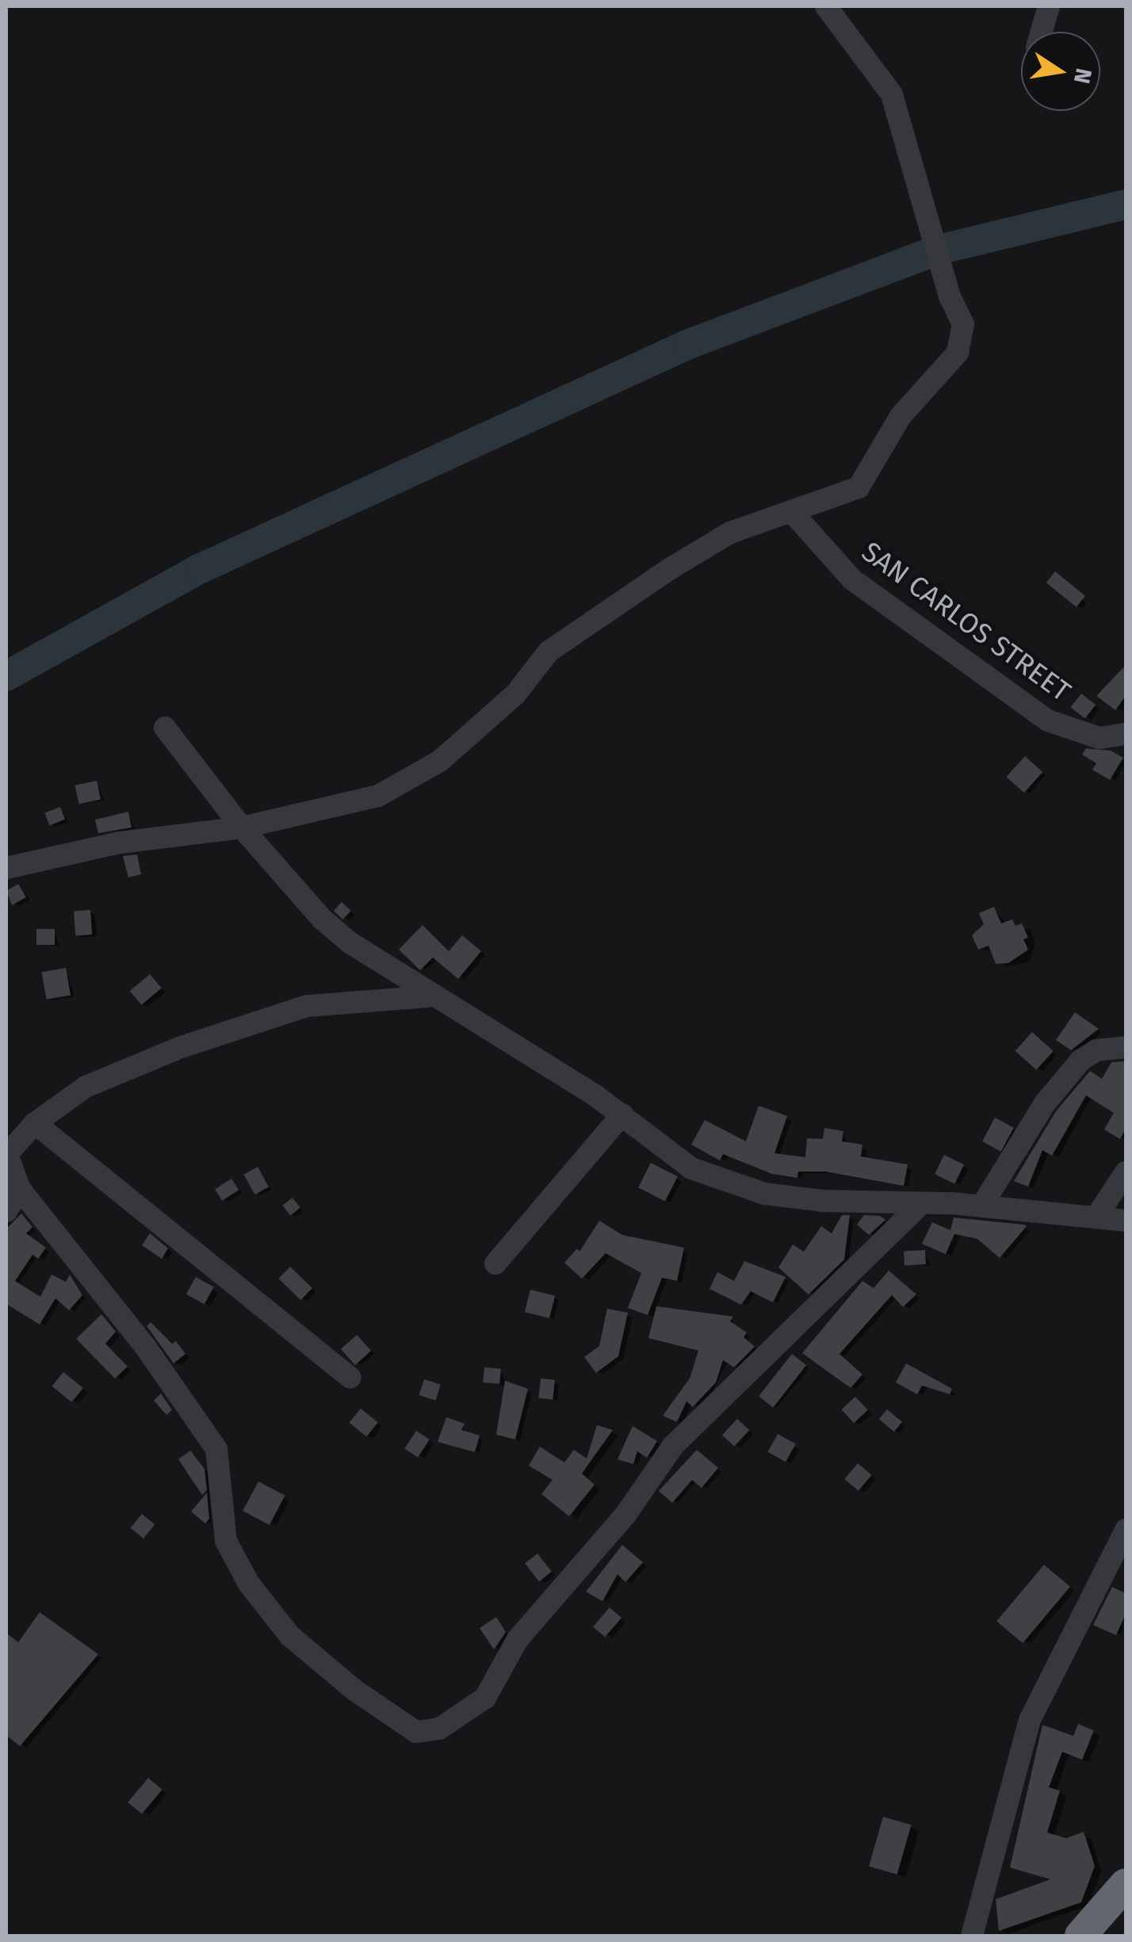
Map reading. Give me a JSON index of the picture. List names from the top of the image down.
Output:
{
  "streets": {
    "street": ["SAN CARLOS STREET"]
  },
  "north": "right"
}
